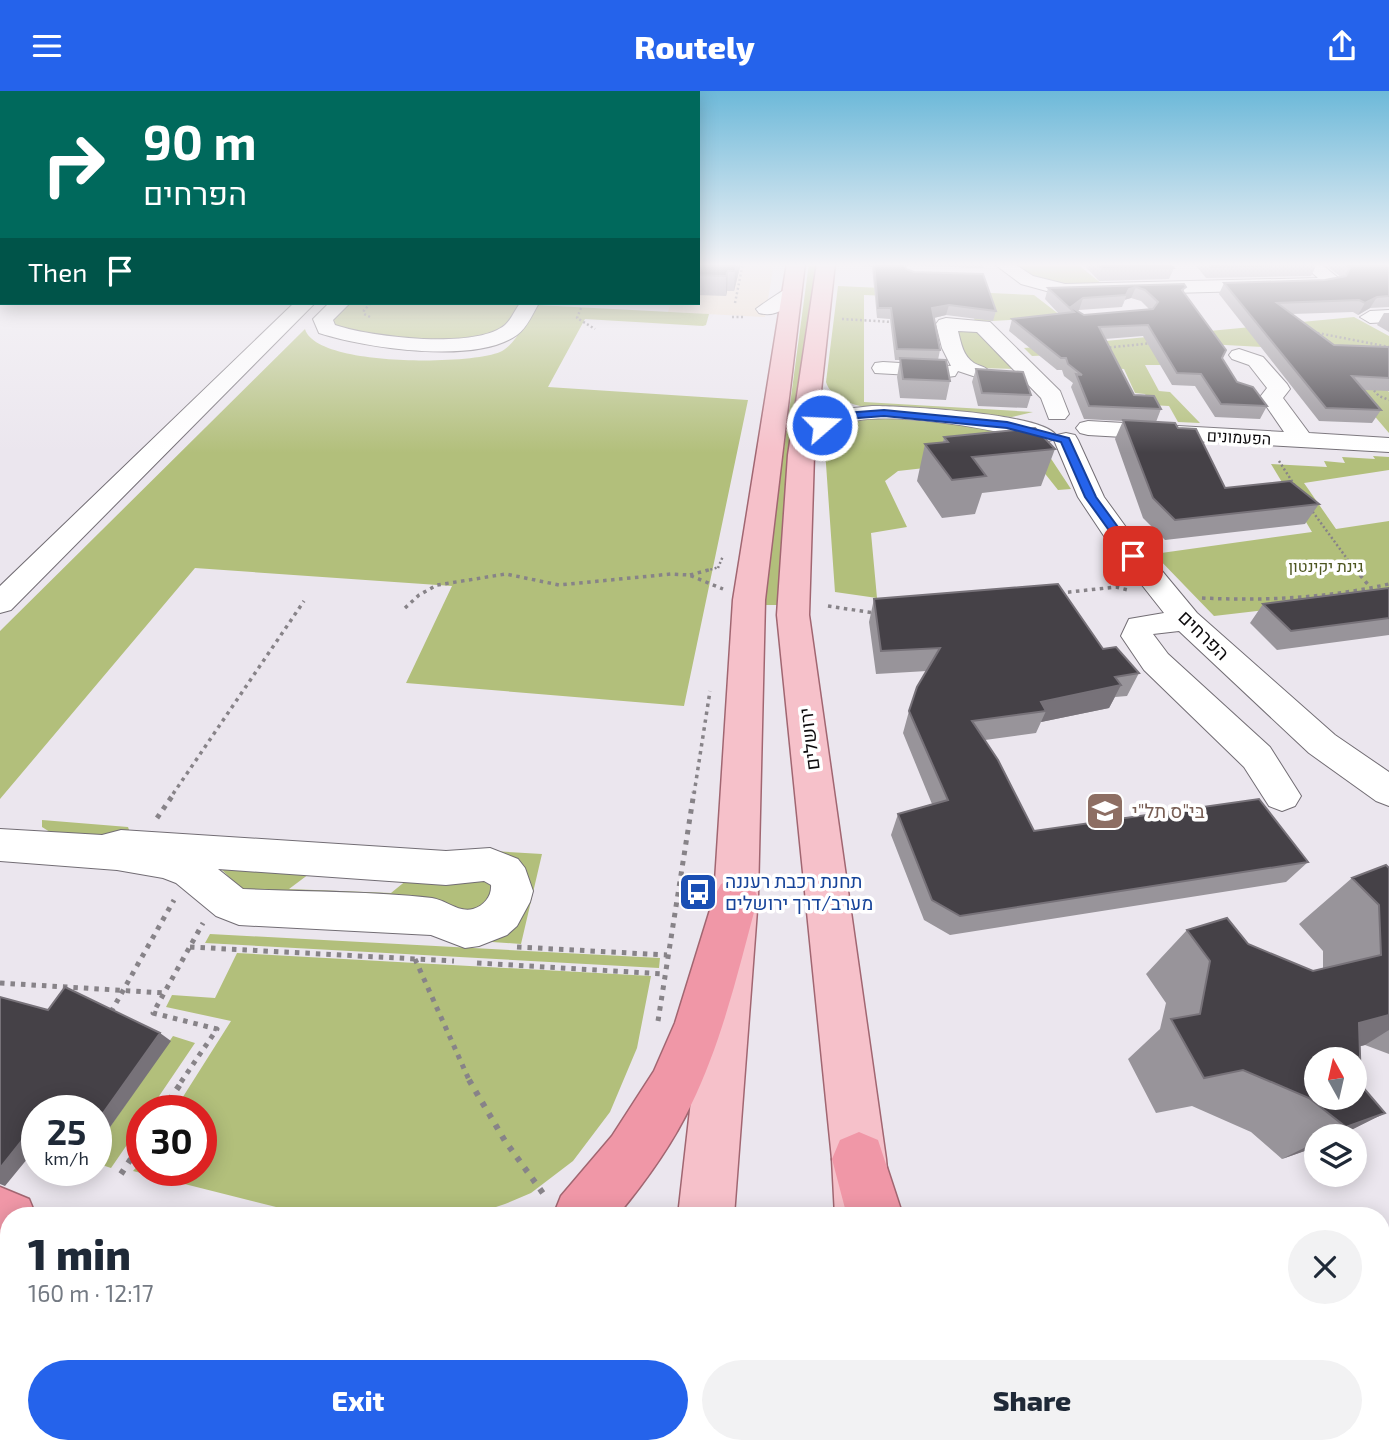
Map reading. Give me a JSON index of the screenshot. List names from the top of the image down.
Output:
{
  "streets": {
    "main road": ["ירושלים"],
    "street": ["הפעמונים", "הפרחים"]
  },
  "crossings": [
    ["הפעמונים", "הפרחים"],
    ["הפעמונים", "ירושלים"]
  ],
  "parks": ["גינת יקינטון"],
  "places": {
    "school or university": ["בי\"ס תל\"י"],
    "bus stop": ["תחנת רכבת רעננה מערב/דרך ירושלים"]
  },
  "north": "top",
  "page": {
    "header": "Routely",
    "turn": ["90 m", "הפרחים"],
    "then": "Then",
    "speed": "25 km/h",
    "limit": "30",
    "heading": ["1 min", "160 m · 12:17"],
    "buttons": ["Exit", "Share"]
  }
}
